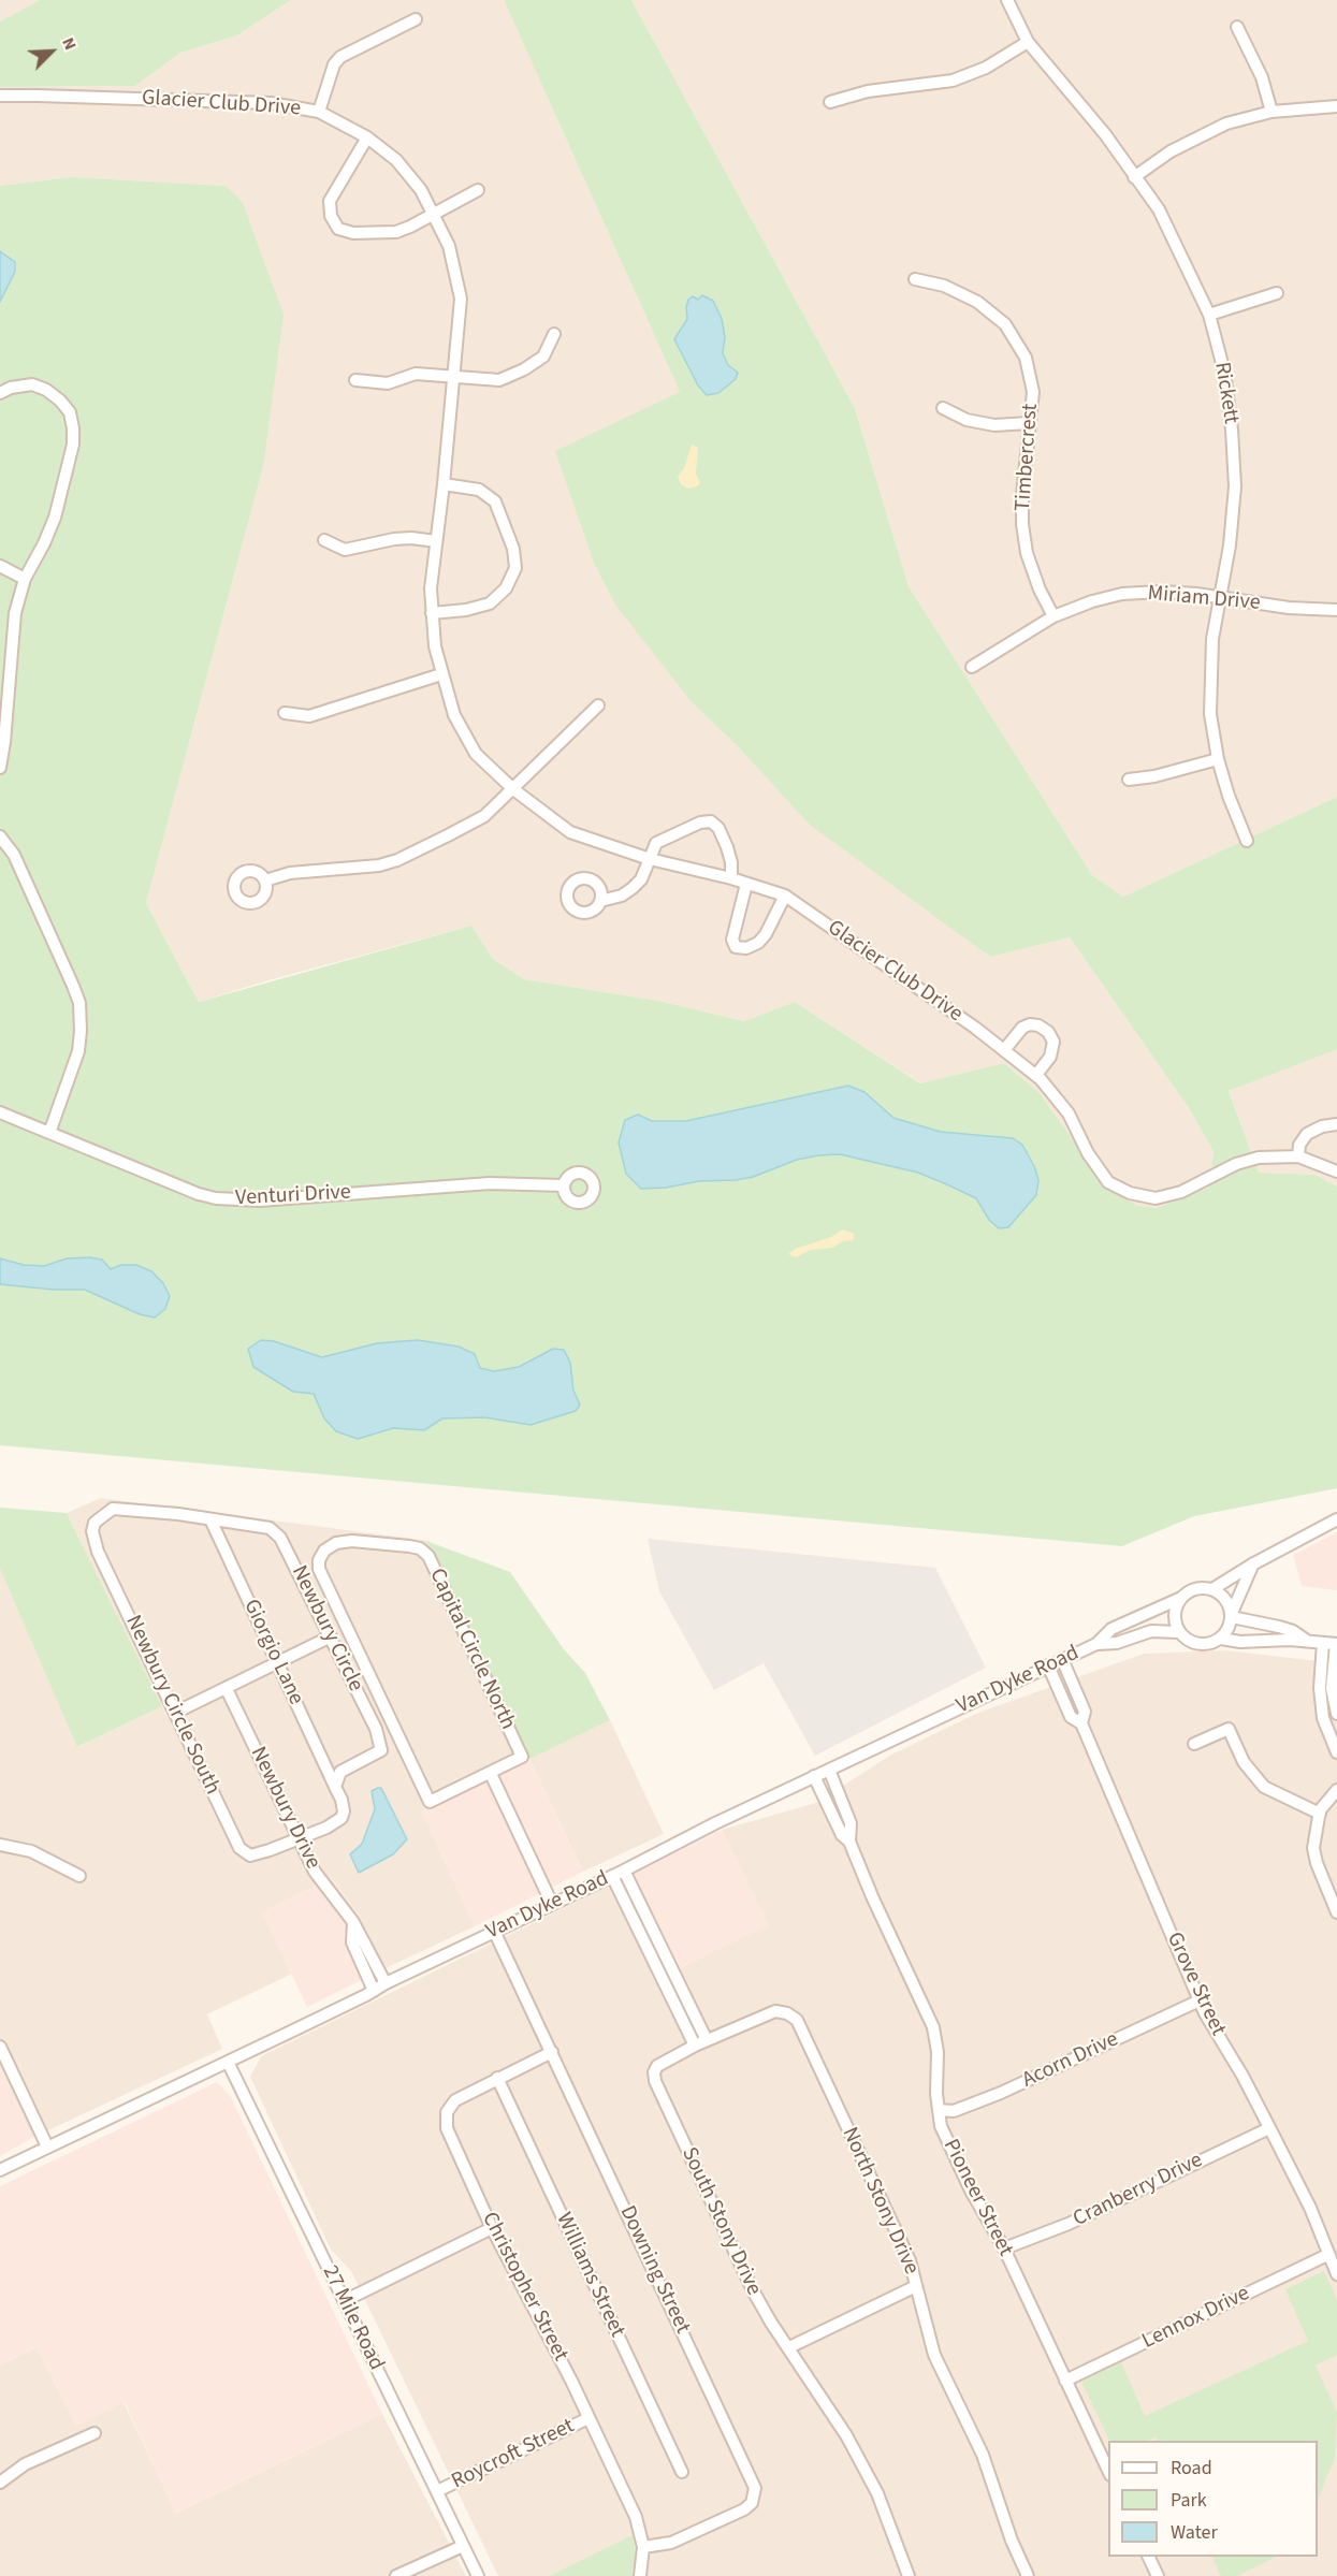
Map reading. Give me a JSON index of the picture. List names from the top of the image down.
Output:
{
  "streets": {
    "street": [
      "Glacier Club Drive",
      "Rickett",
      "Timbercrest",
      "Miriam Drive",
      "Venturi Drive",
      "Newbury Circle",
      "Capital Circle North",
      "Giorgio Lane",
      "Van Dyke Road",
      "Newbury Circle South",
      "Newbury Drive",
      "Grove Street",
      "Acorn Drive",
      "Cranberry Drive",
      "Pioneer Street",
      "North Stony Drive",
      "South Stony Drive",
      "Downing Street",
      "Williams Street",
      "Christopher Street",
      "27 Mile Road",
      "Lennox Drive",
      "Roycroft Street"
    ]
  },
  "crossings": [
    ["Rickett", "Miriam Drive"],
    ["Timbercrest", "Miriam Drive"],
    ["Newbury Circle", "Giorgio Lane"],
    ["Newbury Circle", "Newbury Circle South"],
    ["Van Dyke Road", "Newbury Drive"],
    ["Van Dyke Road", "Grove Street"],
    ["Van Dyke Road", "Pioneer Street"],
    ["Van Dyke Road", "Downing Street"],
    ["Van Dyke Road", "27 Mile Road"],
    ["Newbury Circle South", "Newbury Drive"],
    ["Grove Street", "Acorn Drive"],
    ["Grove Street", "Cranberry Drive"],
    ["Grove Street", "Lennox Drive"],
    ["Acorn Drive", "Pioneer Street"],
    ["Cranberry Drive", "Pioneer Street"],
    ["Pioneer Street", "Lennox Drive"],
    ["Downing Street", "Christopher Street"],
    ["Williams Street", "Christopher Street"],
    ["Christopher Street", "Roycroft Street"],
    ["27 Mile Road", "Roycroft Street"]
  ],
  "legend": ["Road", "Park", "Water"],
  "north": "top right"
}
